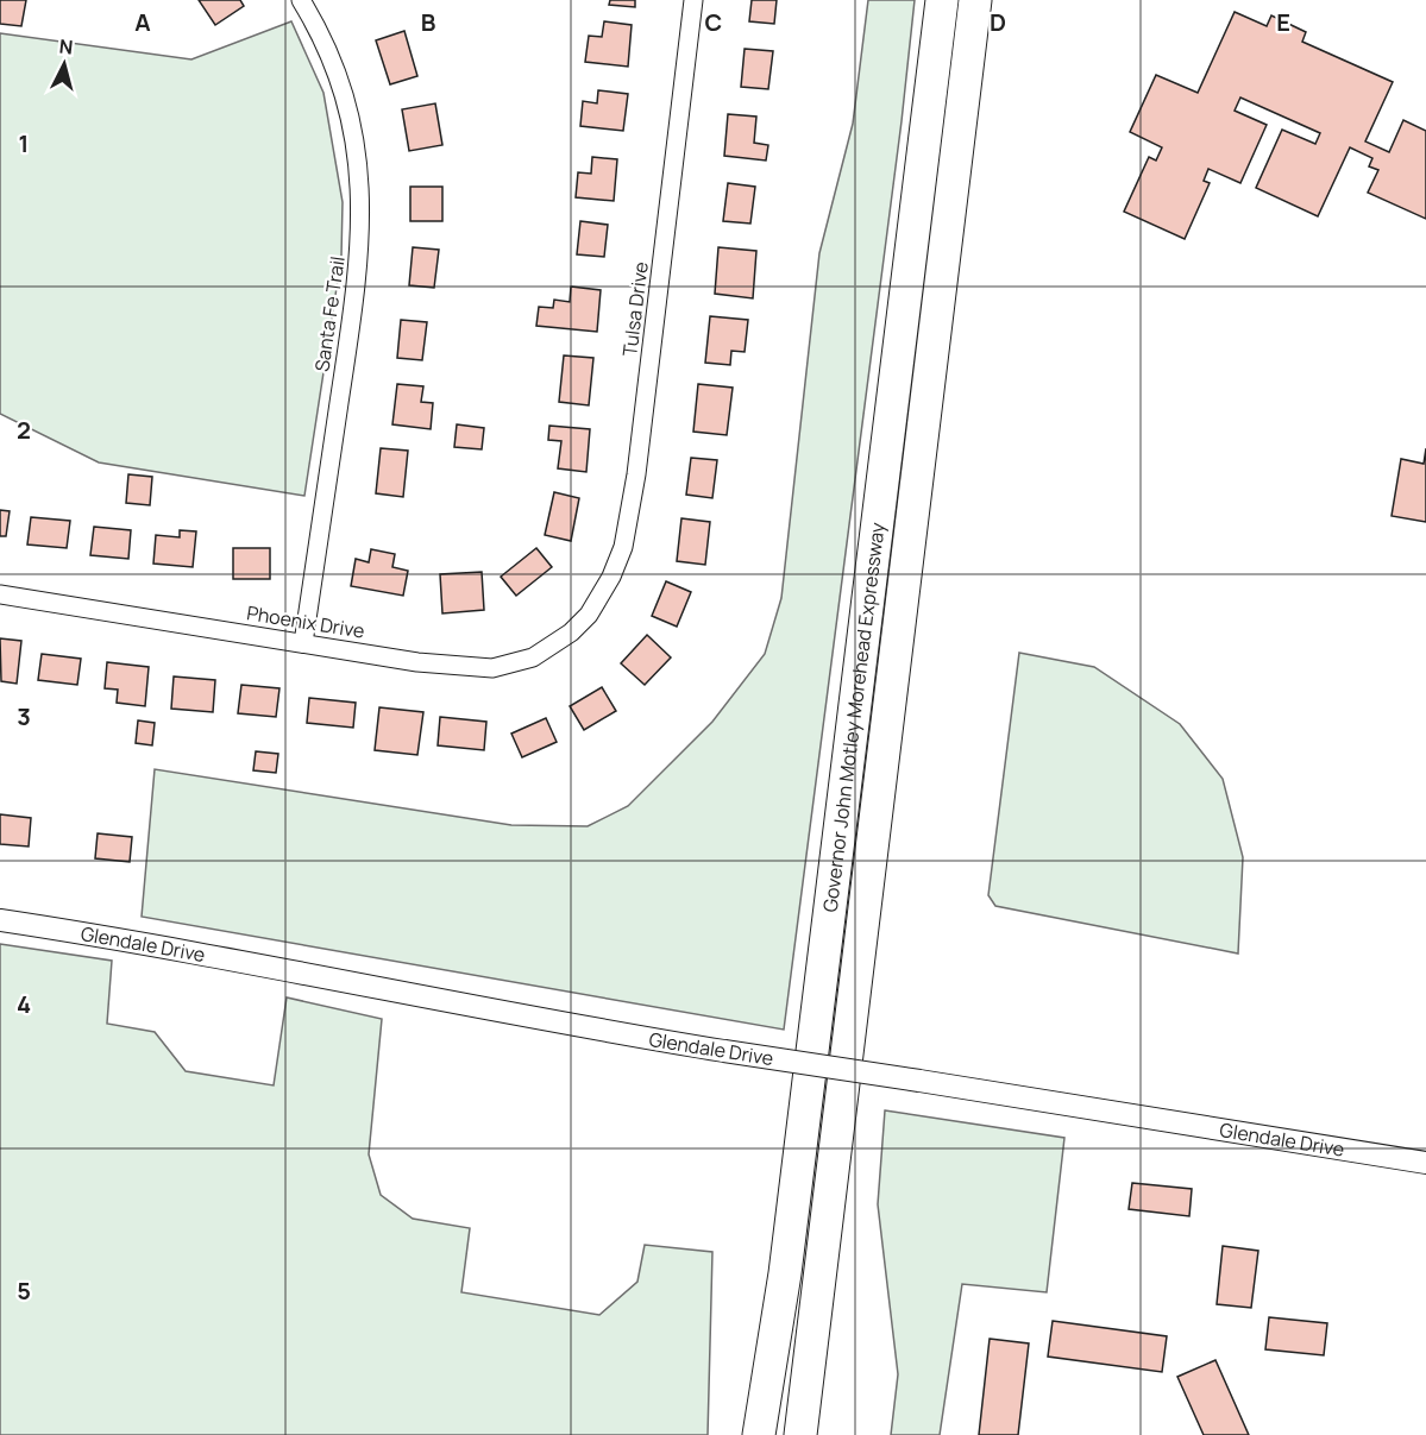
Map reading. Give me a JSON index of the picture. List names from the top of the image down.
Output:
{
  "streets": {
    "highway": ["Governor John Motley Morehead Expressway"],
    "street": [
      "Tulsa Drive",
      "Santa Fe Trail",
      "Phoenix Drive",
      "Glendale Drive"
    ]
  },
  "crossings": [
    ["Tulsa Drive", "Phoenix Drive"],
    ["Santa Fe Trail", "Phoenix Drive"]
  ],
  "north": "top",
  "grid": {
    "columns": [
      "A",
      "B",
      "C",
      "D",
      "E"
    ],
    "rows": [
      "1",
      "2",
      "3",
      "4",
      "5"
    ]
  }
}
